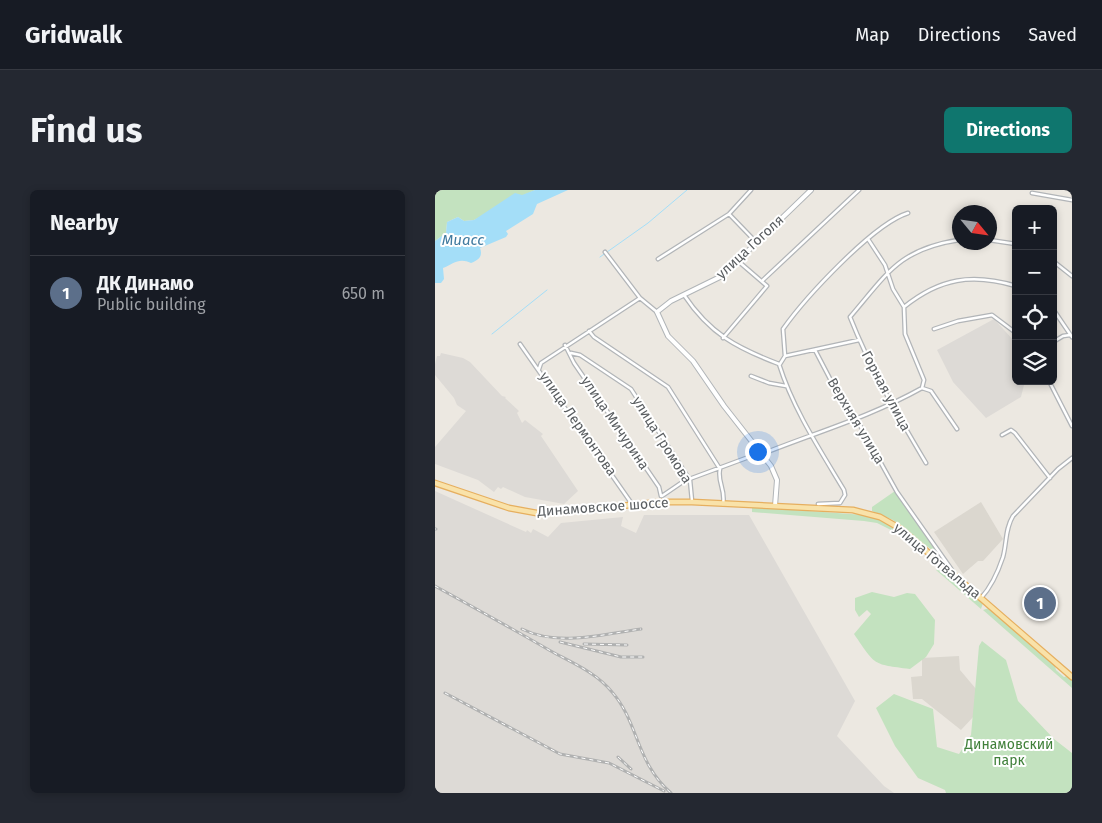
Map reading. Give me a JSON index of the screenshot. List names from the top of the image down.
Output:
{
  "streets": {
    "main road": ["Динамовское шоссе", "улица Готвальда"],
    "street": [
      "улица Гоголя",
      "Горная улица",
      "Верхняя улица",
      "улица Мичурина",
      "улица Лермонтова",
      "улица Громова"
    ]
  },
  "crossings": [
    ["Верхняя улица", "улица Готвальда"],
    ["улица Мичурина", "улица Громова"],
    ["улица Лермонтова", "Динамовское шоссе"],
    ["улица Громова", "Динамовское шоссе"],
    ["Динамовское шоссе", "улица Готвальда"]
  ],
  "water": ["Миасс"],
  "parks": ["Динамовский парк"],
  "north": "bottom right",
  "page": {
    "header": "Gridwalk",
    "nav": ["Map", "Directions", "Saved"],
    "buttons": "Directions",
    "title": "Find us",
    "heading": "Nearby",
    "map_buttons": ["+", "−"],
    "list": [
      {
        "mark": "1",
        "name": "ДК Динамо",
        "note": "Public building",
        "value": "650 m"
      }
    ],
    "pins": "1"
  }
}
